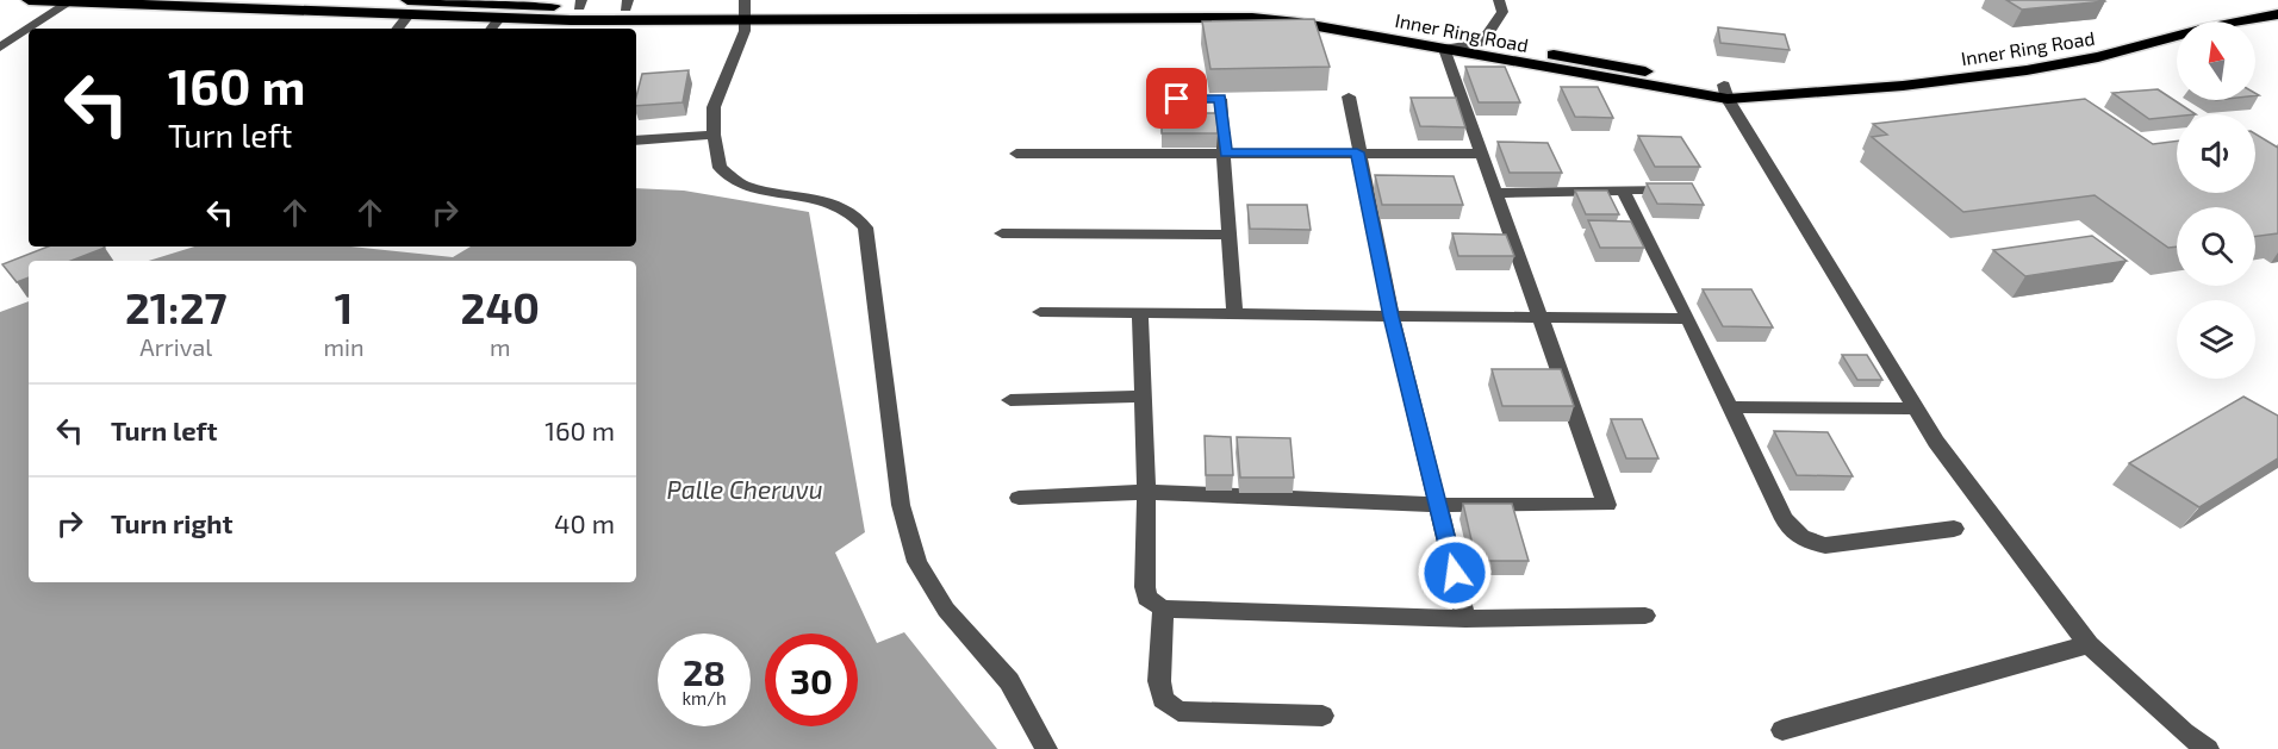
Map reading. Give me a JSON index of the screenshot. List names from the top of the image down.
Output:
{
  "streets": {
    "highway": ["Inner Ring Road"]
  },
  "water": ["Palle Cheruvu"],
  "north": "top",
  "page": {
    "turn": ["160 m", "Turn left"],
    "eta": [
      "21:27",
      "Arrival",
      "1",
      "min",
      "240",
      "m"
    ],
    "list": [
      {
        "name": "Turn left",
        "value": "160 m"
      },
      {
        "name": "Turn right",
        "value": "40 m"
      }
    ],
    "speed": "28 km/h",
    "limit": "30"
  }
}
